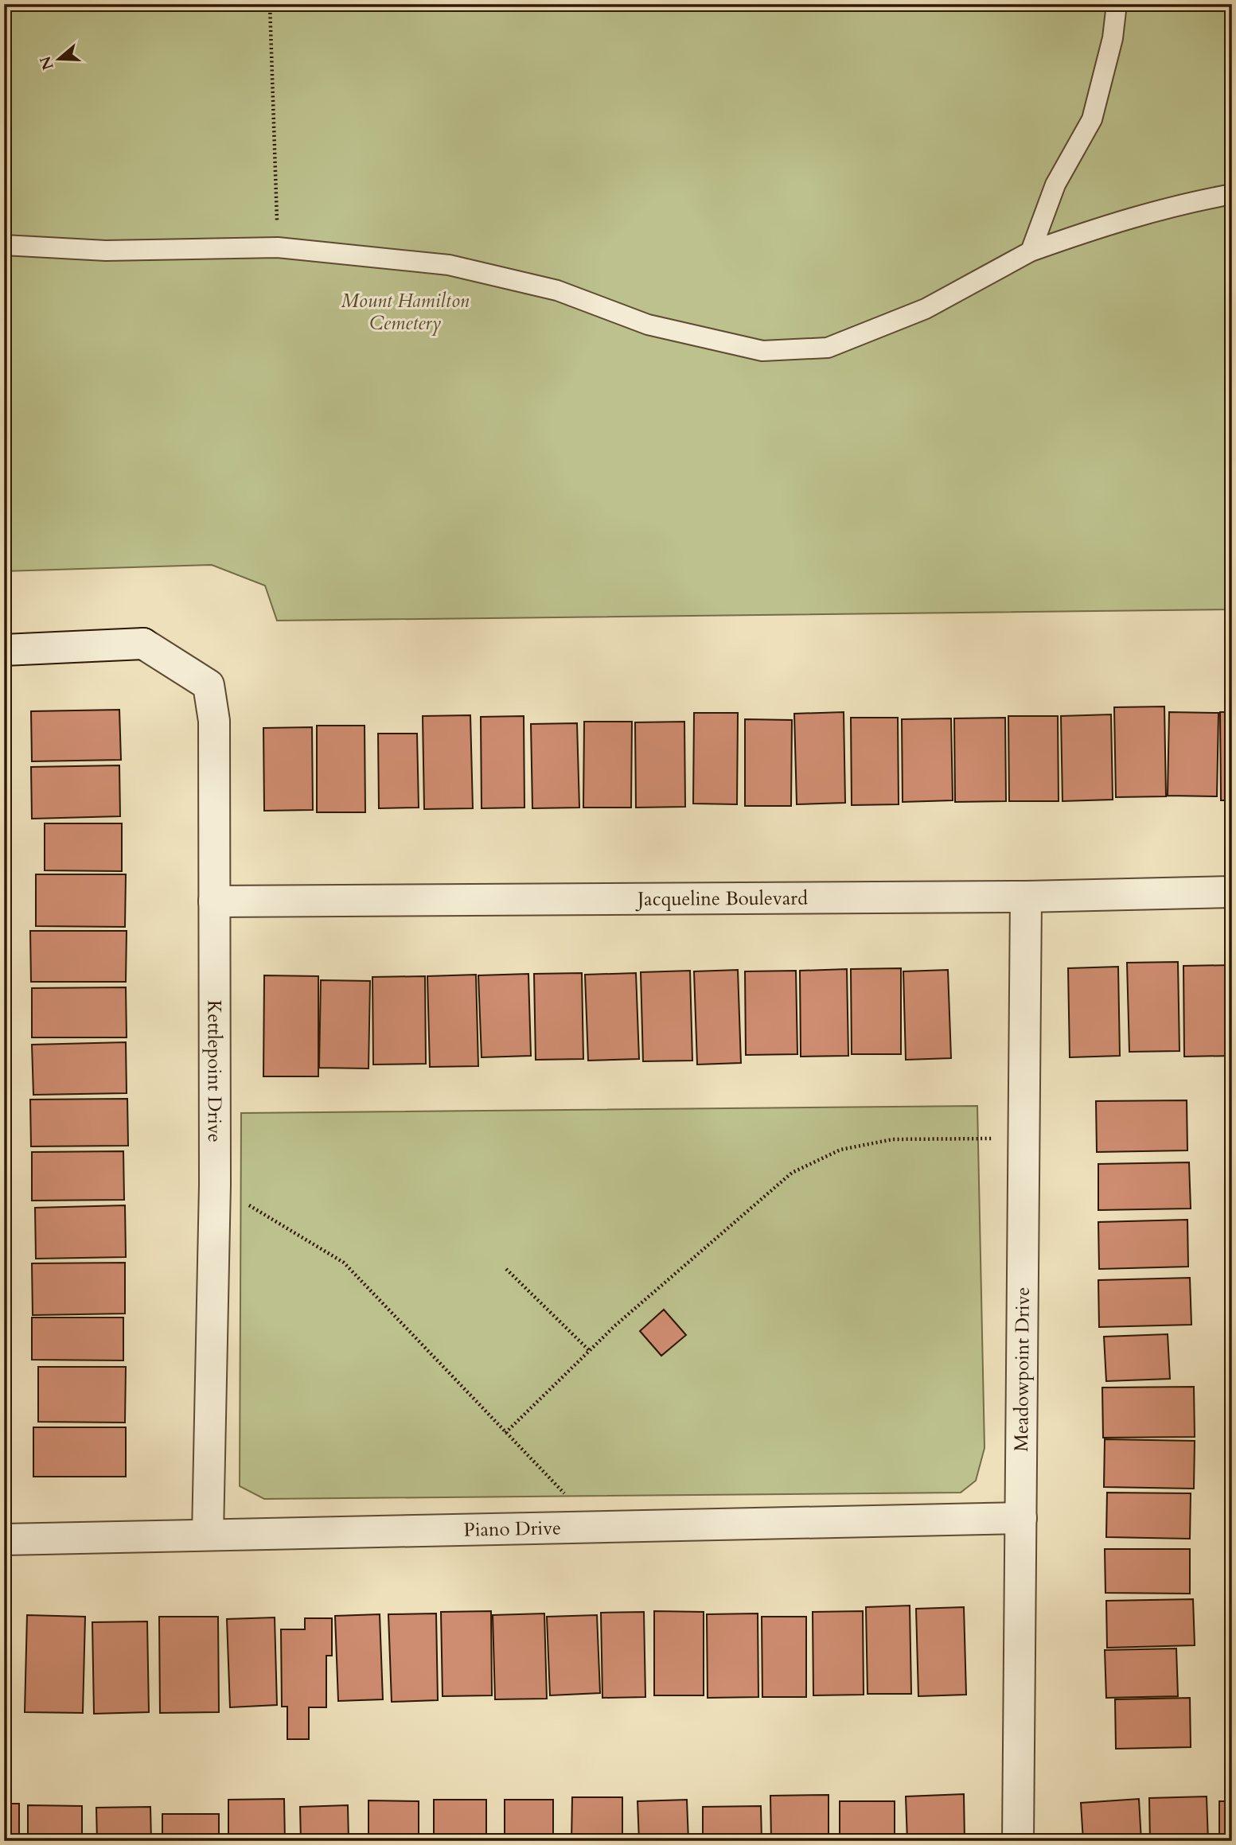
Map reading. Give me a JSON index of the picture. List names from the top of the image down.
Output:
{
  "streets": {
    "street": [
      "Jacqueline Boulevard",
      "Kettlepoint Drive",
      "Meadowpoint Drive",
      "Piano Drive"
    ]
  },
  "crossings": [
    ["Jacqueline Boulevard", "Kettlepoint Drive"],
    ["Jacqueline Boulevard", "Meadowpoint Drive"],
    ["Kettlepoint Drive", "Piano Drive"],
    ["Meadowpoint Drive", "Piano Drive"]
  ],
  "parks": ["Mount Hamilton Cemetery"],
  "north": "left"
}
